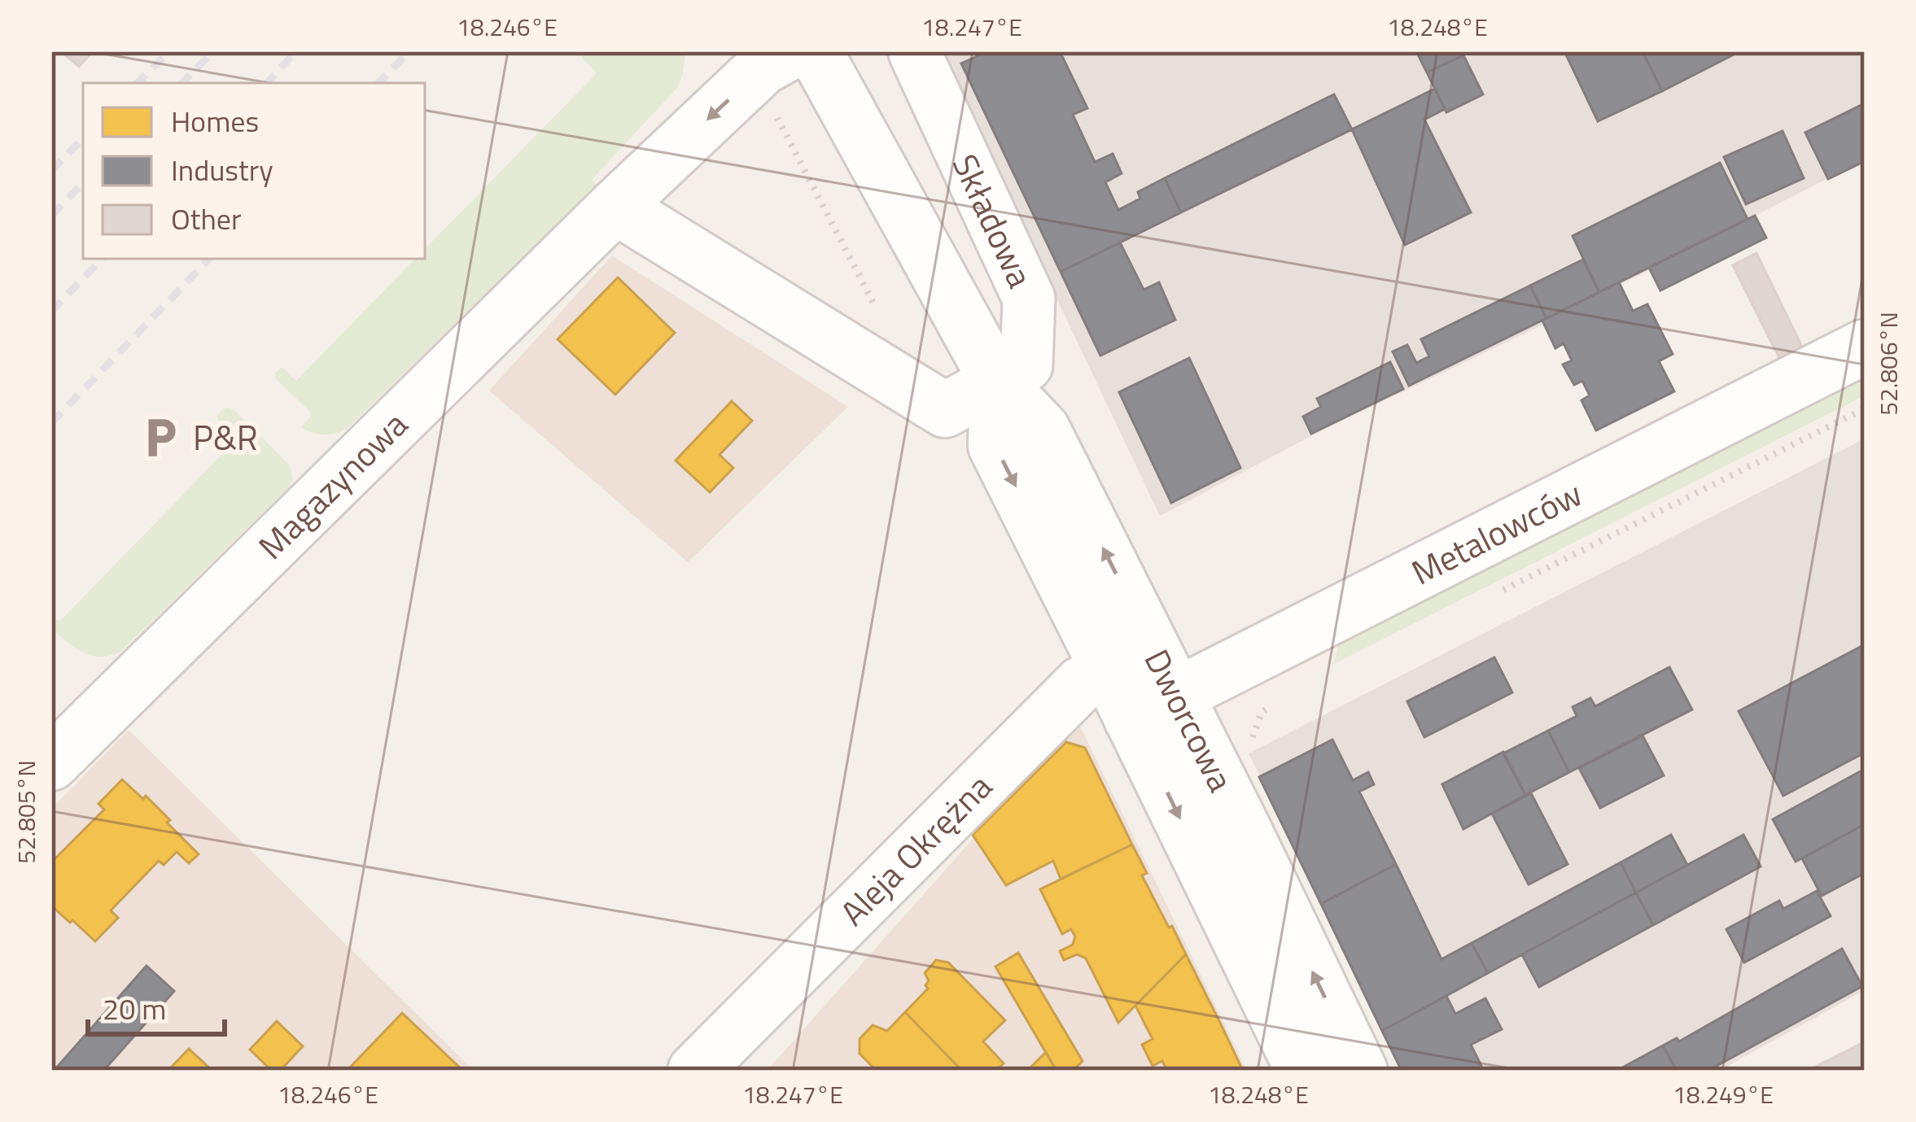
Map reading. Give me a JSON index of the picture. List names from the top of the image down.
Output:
{
  "streets": {
    "street": [
      "Składowa",
      "Magazynowa",
      "Metalowców",
      "Dworcowa",
      "Aleja Okrężna"
    ]
  },
  "crossings": [
    ["Składowa", "Dworcowa"],
    ["Metalowców", "Dworcowa"],
    ["Dworcowa", "Aleja Okrężna"]
  ],
  "places": {
    "parking": ["P&R"]
  },
  "legend": ["Homes", "Industry", "Other"],
  "scale_bar": "20 m",
  "coordinates": [
    "18.246°E",
    "18.247°E",
    "18.248°E",
    "52.806°N",
    "52.805°N",
    "18.249°E"
  ]
}
